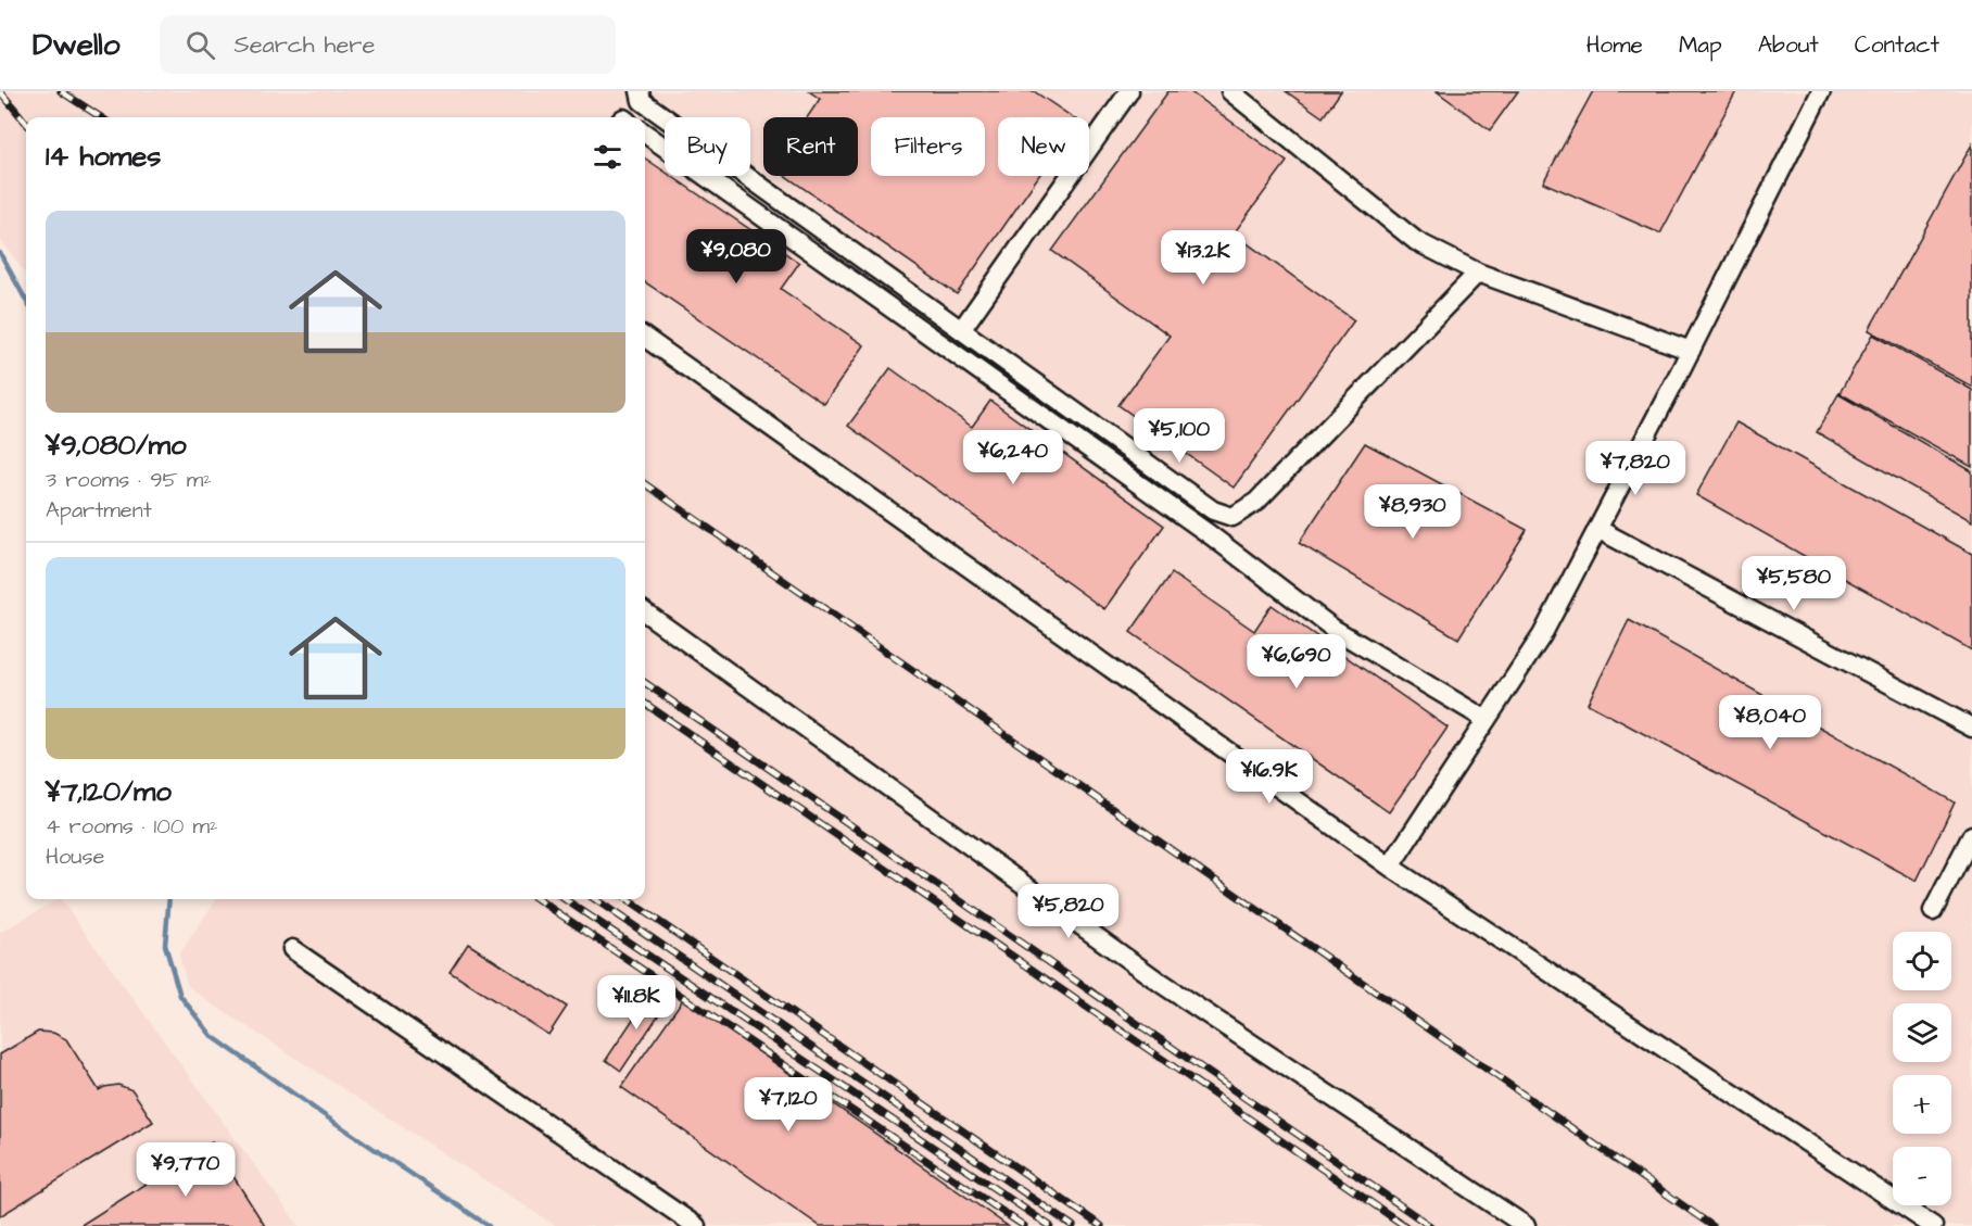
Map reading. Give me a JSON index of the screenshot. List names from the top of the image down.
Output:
{
  "page": {
    "header": "Dwello",
    "search": "Search here",
    "nav": [
      "Home",
      "Map",
      "About",
      "Contact"
    ],
    "chip": [
      "Buy",
      "Rent",
      "Filters",
      "New"
    ],
    "heading": "14 homes",
    "list": [
      {
        "name": "¥9,080/mo",
        "note": "3 rooms · 95 m² · Apartment"
      },
      {
        "name": "¥7,120/mo",
        "note": "4 rooms · 100 m² · House"
      }
    ],
    "price": [
      "¥9,080",
      "¥13.2K",
      "¥5,100",
      "¥6,240",
      "¥7,820",
      "¥8,930",
      "¥5,580",
      "¥6,690",
      "¥8,040",
      "¥16.9K",
      "¥5,820",
      "¥11.8K",
      "¥7,120",
      "¥9,770"
    ],
    "map_buttons": ["+", "−"]
  }
}
